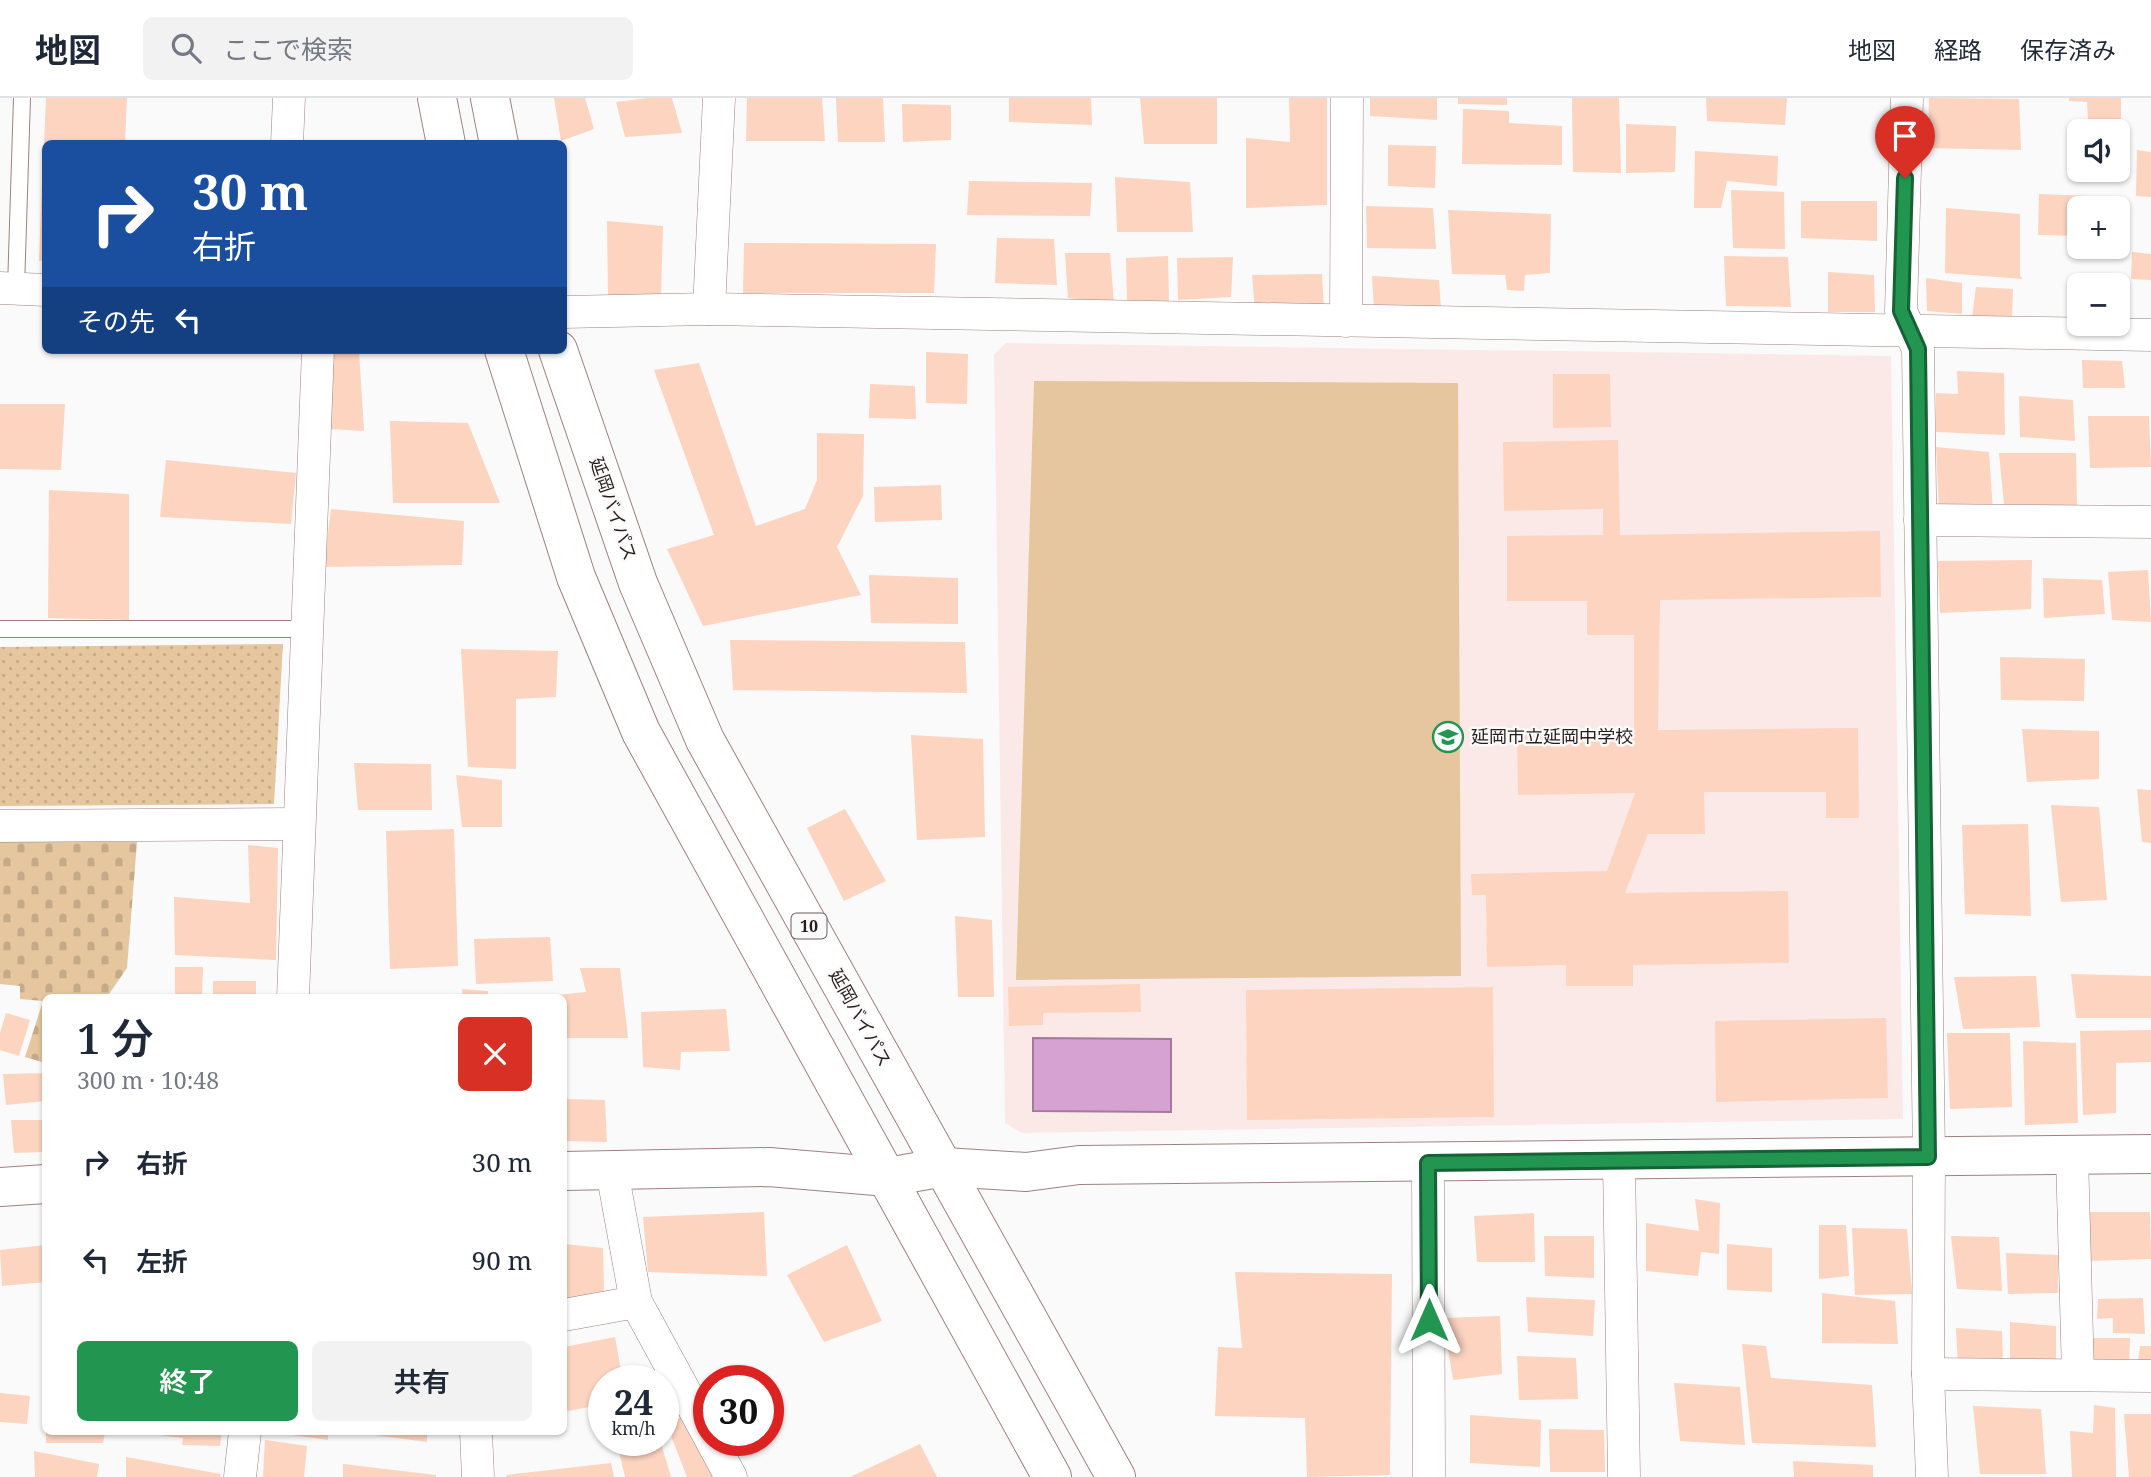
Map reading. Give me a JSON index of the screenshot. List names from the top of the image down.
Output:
{
  "streets": {
    "main road": ["延岡バイパス", "10"]
  },
  "places": {
    "school or university": ["延岡市立延岡中学校"]
  },
  "page": {
    "header": "地図",
    "search": "ここで検索",
    "nav": ["地図", "経路", "保存済み"],
    "map_buttons": ["+", "−"],
    "turn": ["30 m", "右折"],
    "then": "その先",
    "heading": ["1 分", "300 m · 10:48"],
    "list": [
      {
        "name": "右折",
        "value": "30 m"
      },
      {
        "name": "左折",
        "value": "90 m"
      }
    ],
    "buttons": ["終了", "共有"],
    "speed": "24 km/h",
    "limit": "30"
  }
}
